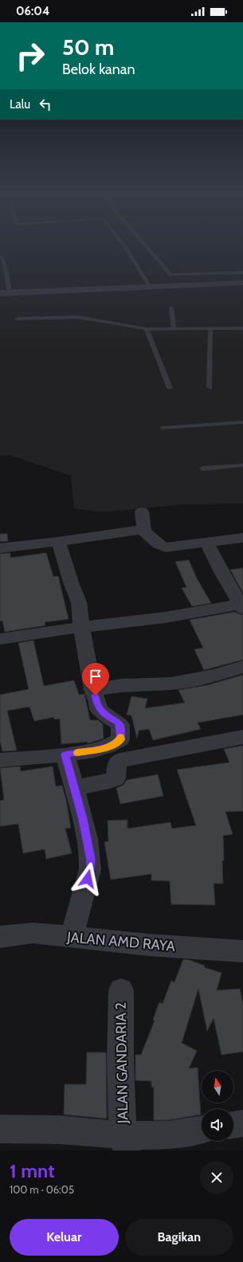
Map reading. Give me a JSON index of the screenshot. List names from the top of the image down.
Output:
{
  "streets": {
    "street": ["JALAN AMD RAYA", "JALAN GANDARIA 2"]
  },
  "north": "top",
  "page": {
    "status": "06:04",
    "turn": ["50 m", "Belok kanan"],
    "then": "Lalu",
    "heading": ["1 mnt", "100 m · 06:05"],
    "buttons": ["Keluar", "Bagikan"]
  }
}
